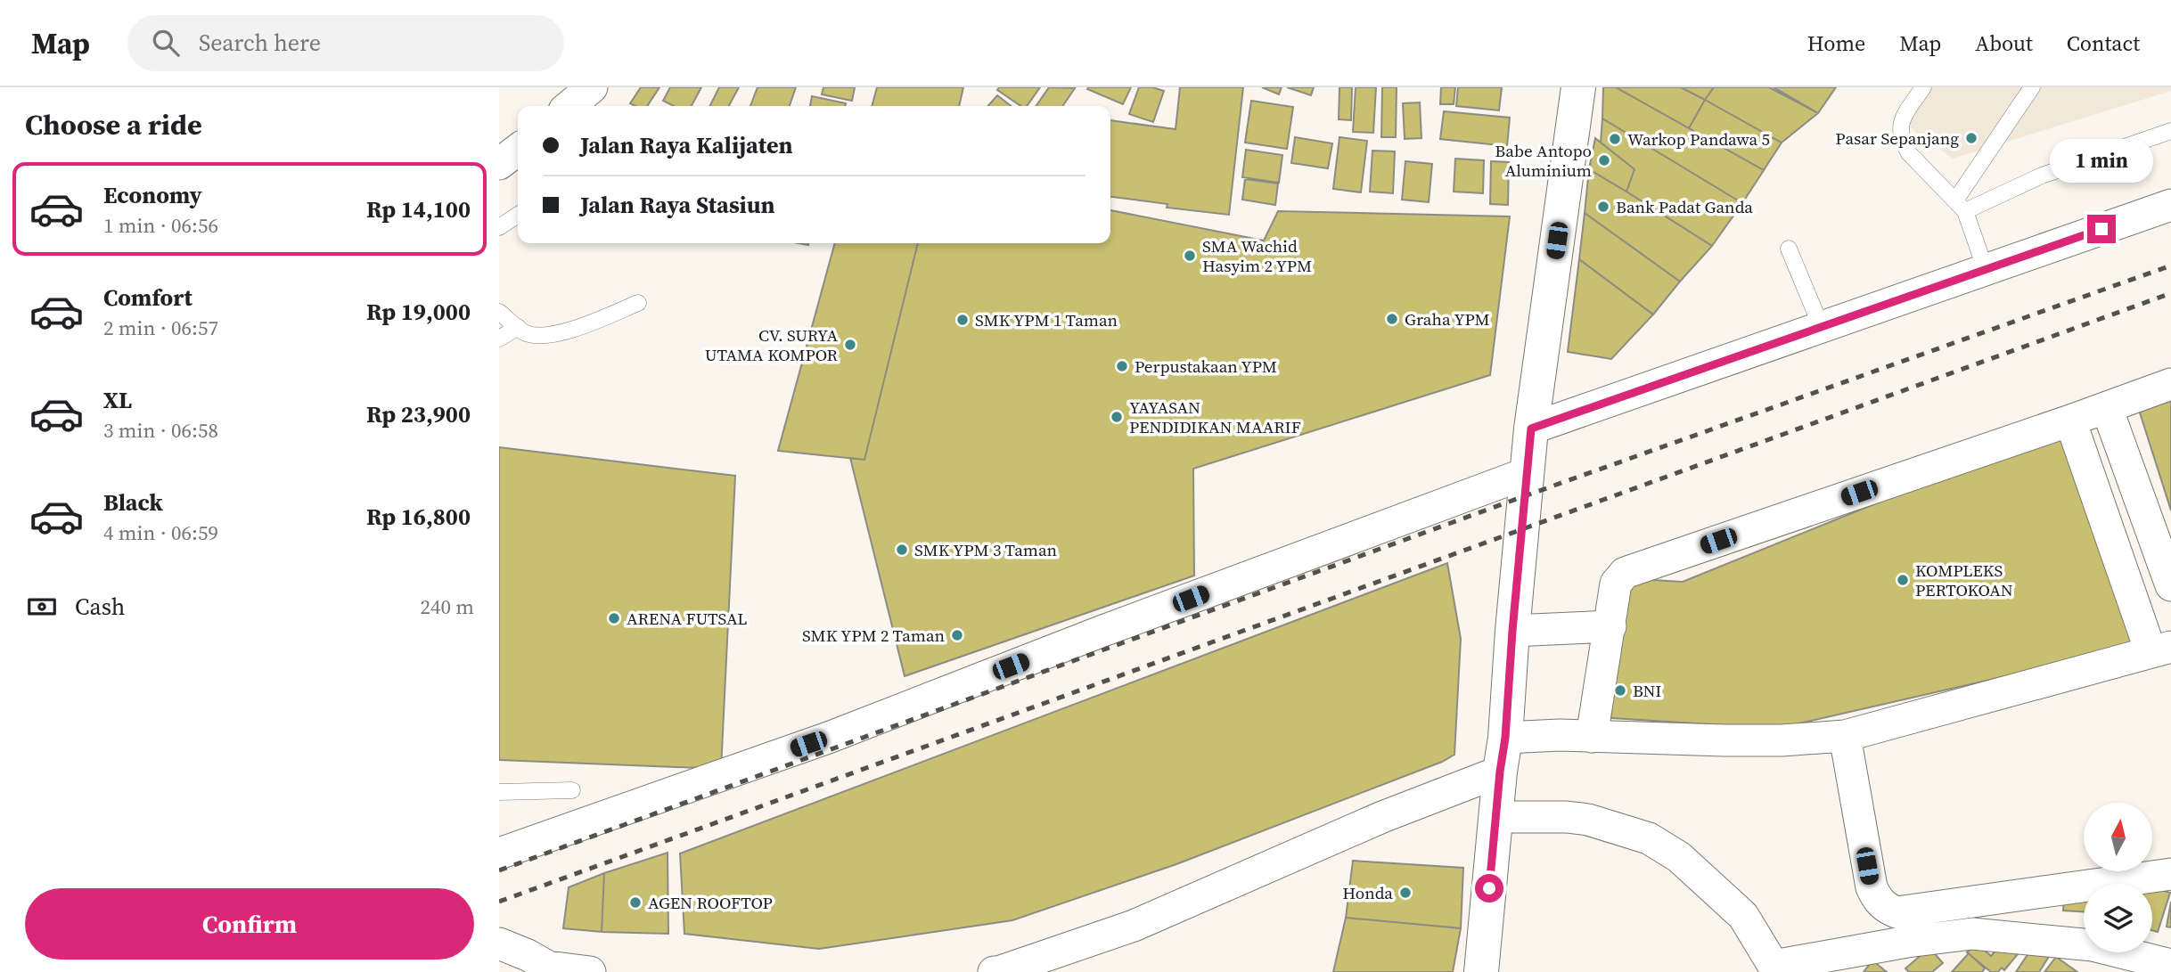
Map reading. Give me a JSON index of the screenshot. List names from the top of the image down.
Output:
{
  "places": [
    "Pasar Sepanjang",
    "Warkop Pandawa 5",
    "Babe Antopo Aluminium",
    "Bank Padat Ganda",
    "SMA Wachid Hasyim 2 YPM",
    "Graha YPM",
    "SMK YPM 1 Taman",
    "CV. SURYA UTAMA KOMPOR",
    "Perpustakaan YPM",
    "YAYASAN PENDIDIKAN MAARIF",
    "SMK YPM 3 Taman",
    "KOMPLEKS PERTOKOAN",
    "ARENA FUTSAL",
    "SMK YPM 2 Taman",
    "BNI",
    "Honda",
    "AGEN ROOFTOP"
  ],
  "north": "top",
  "page": {
    "header": "Map",
    "search": "Search here",
    "nav": [
      "Home",
      "Map",
      "About",
      "Contact"
    ],
    "heading": "Choose a ride",
    "banner": ["Jalan Raya Kalijaten", "Jalan Raya Stasiun"],
    "bubble": "1 min",
    "list": [
      {
        "name": "Economy",
        "note": "1 min · 06:56",
        "value": "Rp 14,100"
      },
      {
        "name": "Comfort",
        "note": "2 min · 06:57",
        "value": "Rp 19,000"
      },
      {
        "name": "XL",
        "note": "3 min · 06:58",
        "value": "Rp 23,900"
      },
      {
        "name": "Black",
        "note": "4 min · 06:59",
        "value": "Rp 16,800"
      }
    ],
    "pay": ["Cash", "240 m"],
    "buttons": "Confirm"
  }
}
